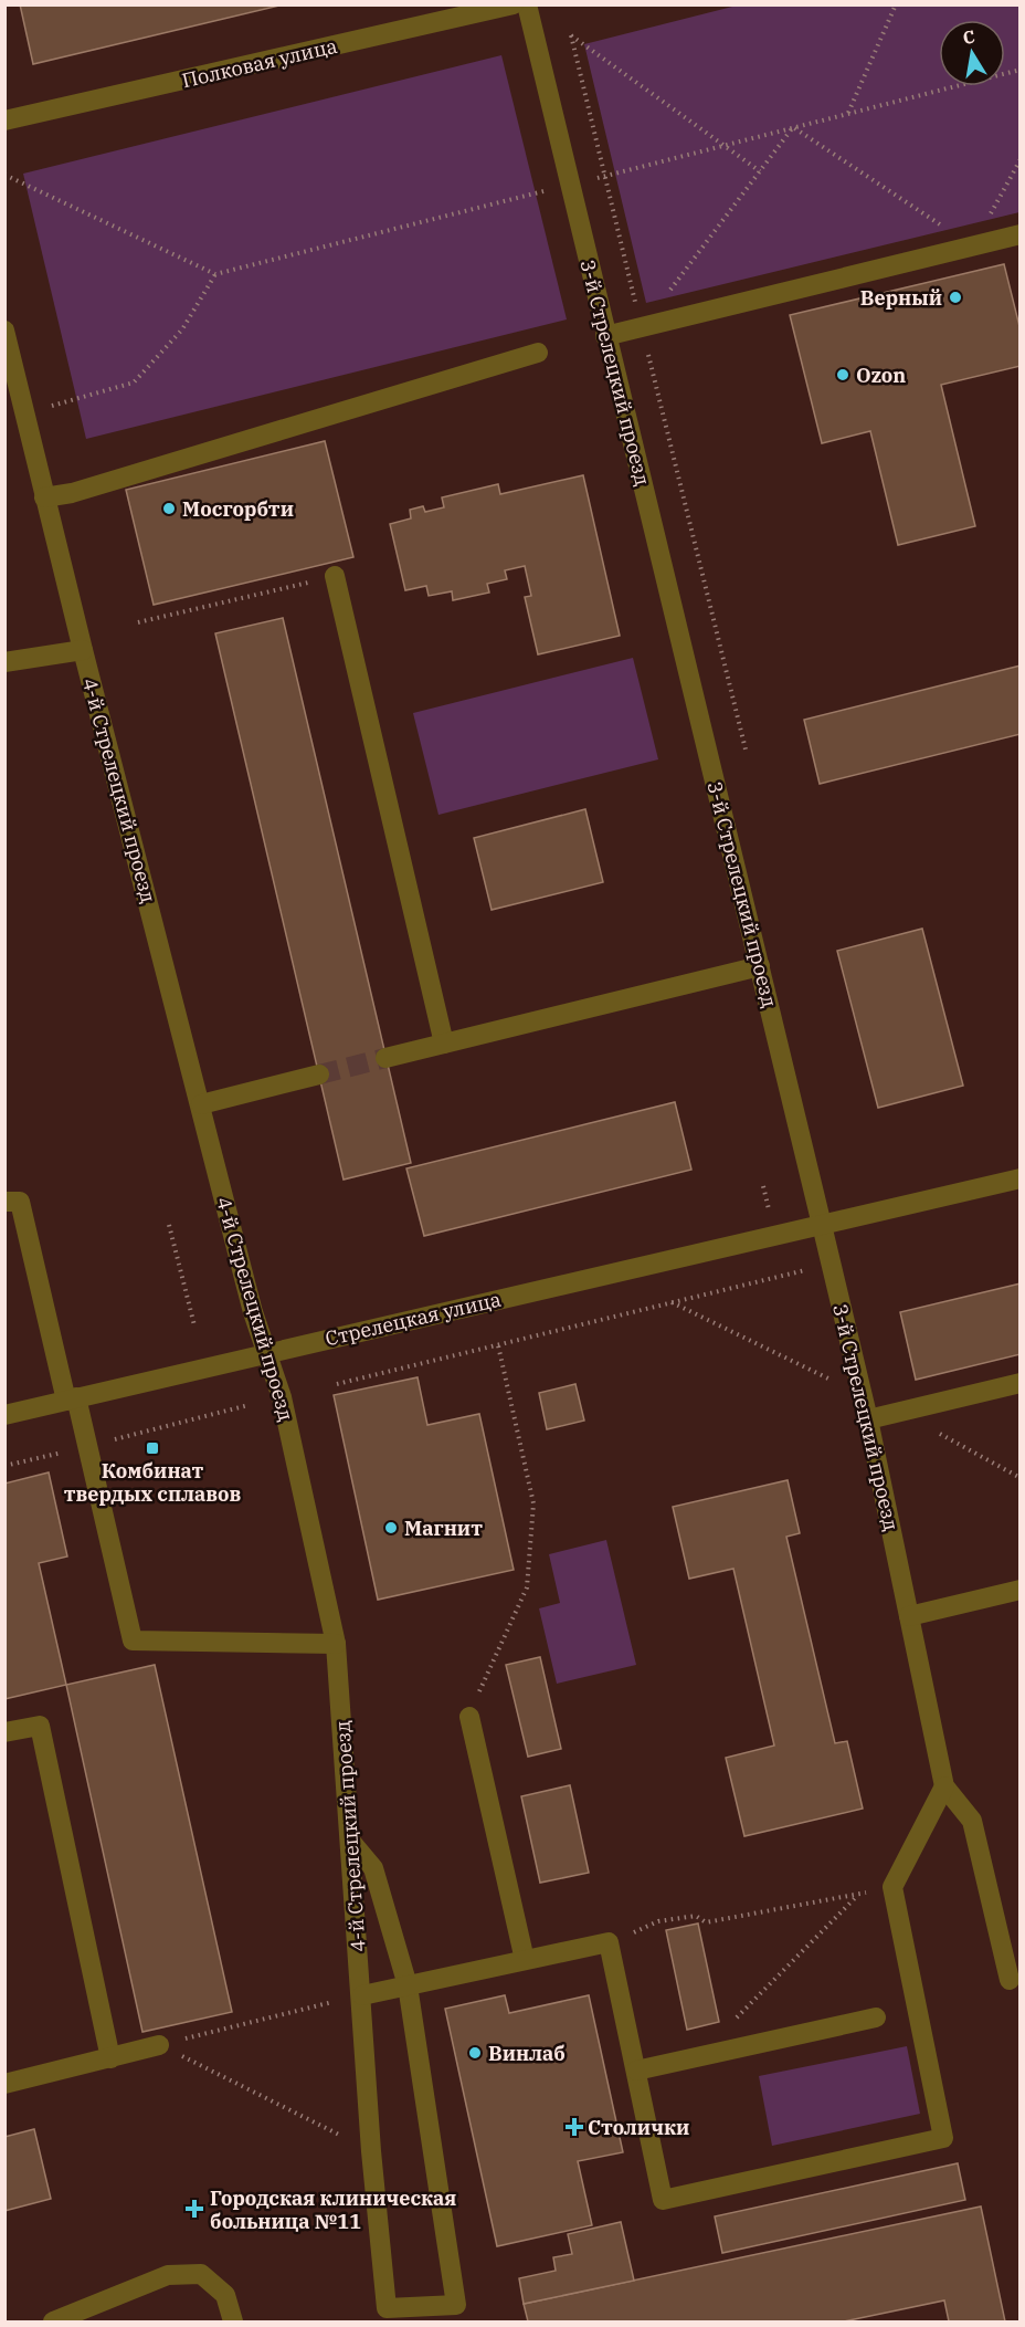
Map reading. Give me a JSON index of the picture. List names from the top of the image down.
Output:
{
  "streets": {
    "street": [
      "Полковая улица",
      "3-й Стрелецкий проезд",
      "4-й Стрелецкий проезд",
      "Стрелецкая улица"
    ]
  },
  "crossings": [
    ["3-й Стрелецкий проезд", "Стрелецкая улица"],
    ["4-й Стрелецкий проезд", "Стрелецкая улица"]
  ],
  "places": {
    "other": [
      "Верный",
      "Ozon",
      "Мосгорбти",
      "Магнит",
      "Винлаб"
    ],
    "transit": ["Комбинат твердых сплавов"],
    "health": ["Столички", "Городская клиническая больница №11"]
  },
  "north": "top"
}
